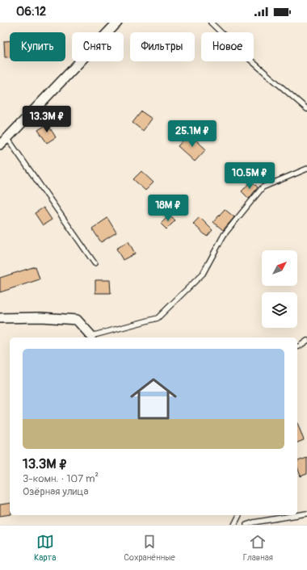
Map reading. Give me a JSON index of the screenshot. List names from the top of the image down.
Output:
{
  "north": "top right",
  "page": {
    "status": "06:12",
    "chip": [
      "Купить",
      "Снять",
      "Фильтры",
      "Новое"
    ],
    "price": [
      "13.3M ₽",
      "25.1M ₽",
      "10.5M ₽",
      "18M ₽"
    ],
    "list": [
      {
        "name": "13.3M ₽",
        "note": "3-комн. · 107 m² · Озёрная улица"
      }
    ],
    "tabs": ["Карта", "Сохранённые", "Главная"]
  }
}
